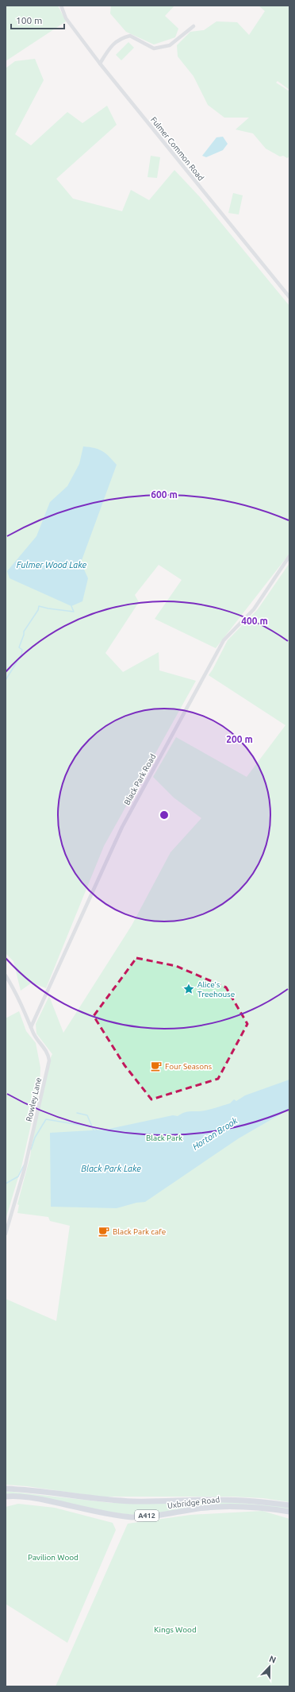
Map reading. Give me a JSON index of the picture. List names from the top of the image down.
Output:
{
  "streets": {
    "main road": ["Uxbridge Road", "A412"],
    "street": ["Fulmer Common Road", "Black Park Road", "Rowley Lane"]
  },
  "crossings": [
    ["Black Park Road", "Rowley Lane"]
  ],
  "water": ["Fulmer Wood Lake", "Horton Brook", "Black Park Lake"],
  "parks": ["Black Park", "Pavilion Wood", "Kings Wood"],
  "places": {
    "place": ["Alice's Treehouse"],
    "cafe": ["Four Seasons", "Black Park cafe"]
  },
  "scale_bar": "100 m",
  "north": "top",
  "rings": ["600 m", "400 m", "200 m"]
}
